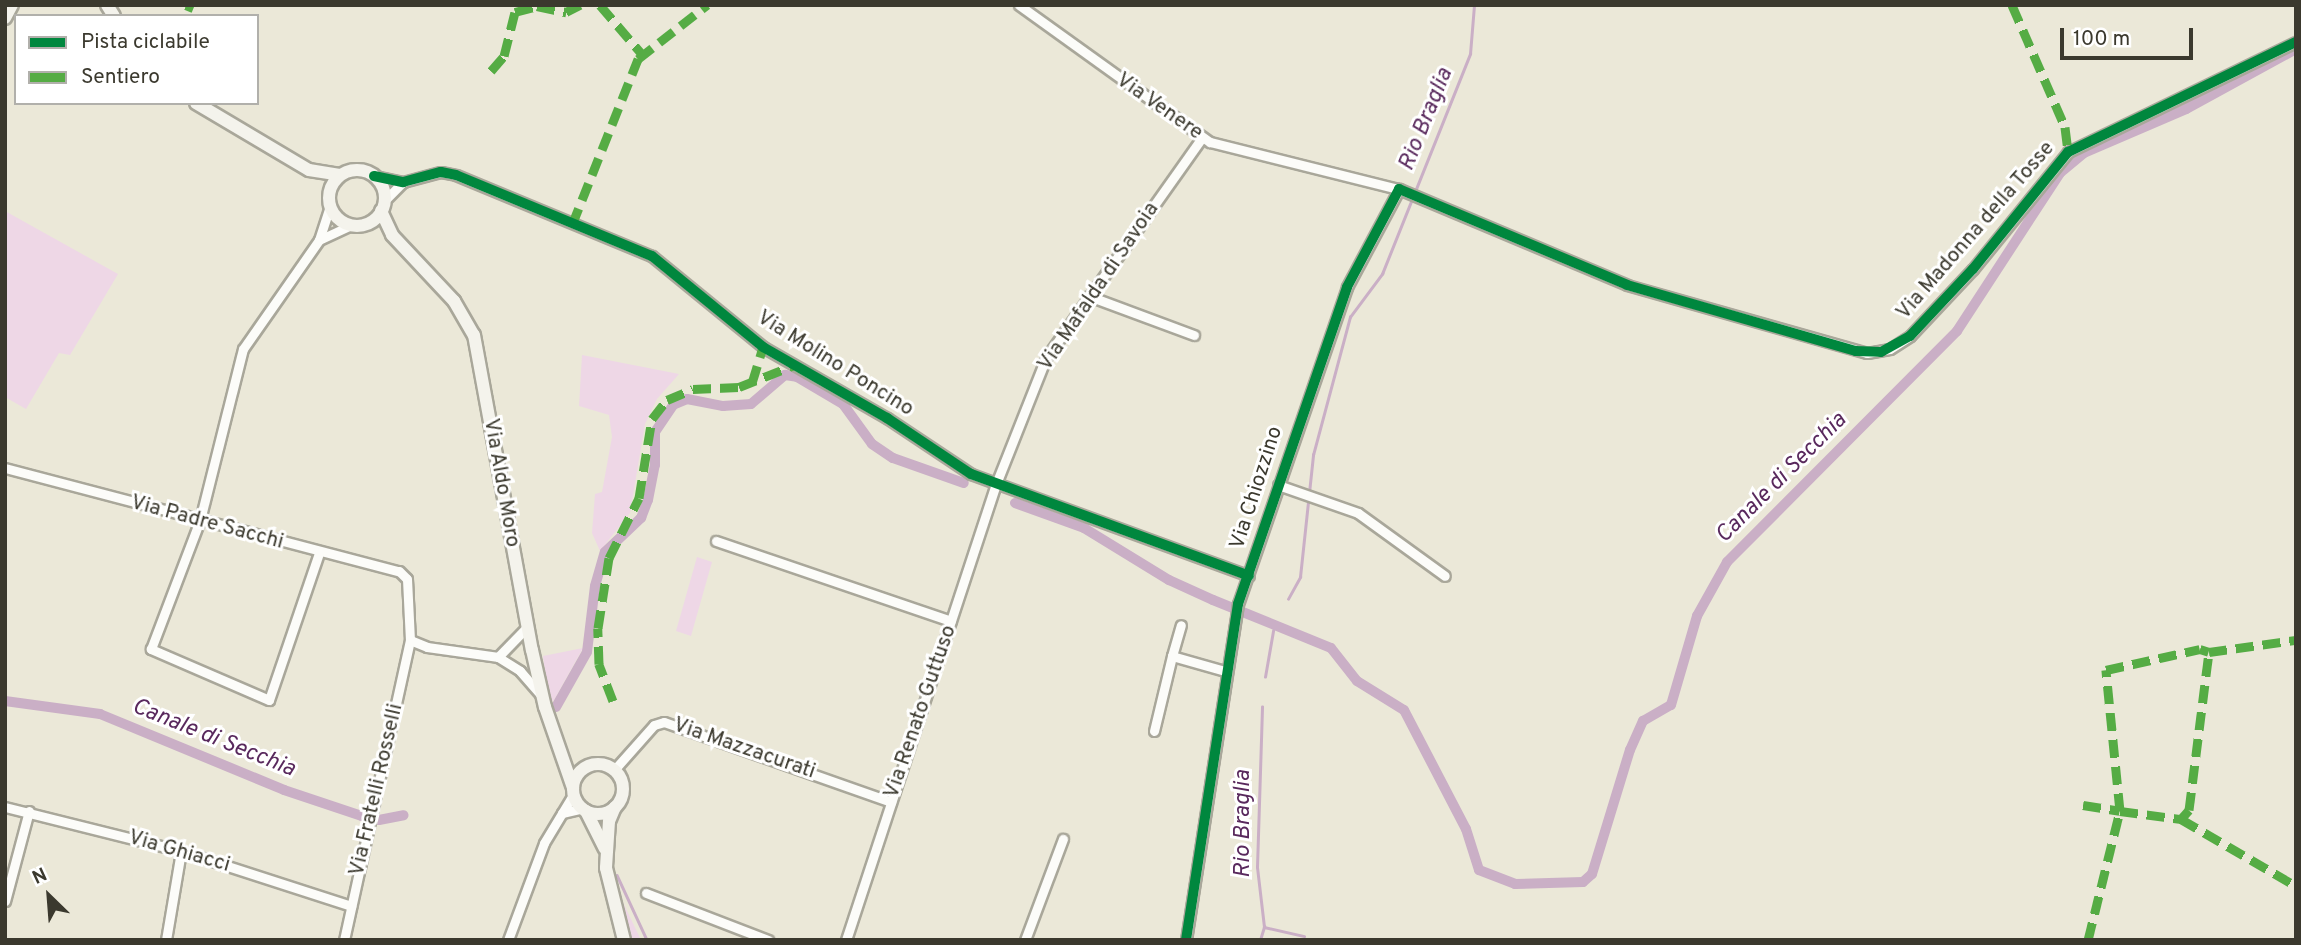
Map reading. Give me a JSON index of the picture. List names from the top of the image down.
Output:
{
  "streets": {
    "main road": ["Via Aldo Moro"],
    "street": [
      "Via Venere",
      "Via Madonna della Tosse",
      "Via Mafalda di Savoia",
      "Via Molino Poncino",
      "Via Chiozzino",
      "Via Padre Sacchi",
      "Via Renato Guttuso",
      "Via Mazzacurati",
      "Via Fratelli Rosselli",
      "Via Ghiacci"
    ]
  },
  "crossings": [
    ["Via Venere", "Via Madonna della Tosse"],
    ["Via Venere", "Via Mafalda di Savoia"],
    ["Via Venere", "Via Chiozzino"],
    ["Via Madonna della Tosse", "Via Chiozzino"],
    ["Via Mafalda di Savoia", "Via Molino Poncino"],
    ["Via Mafalda di Savoia", "Via Renato Guttuso"],
    ["Via Molino Poncino", "Via Aldo Moro"],
    ["Via Molino Poncino", "Via Chiozzino"],
    ["Via Molino Poncino", "Via Renato Guttuso"],
    ["Via Aldo Moro", "Via Mazzacurati"],
    ["Via Padre Sacchi", "Via Fratelli Rosselli"],
    ["Via Renato Guttuso", "Via Mazzacurati"],
    ["Via Fratelli Rosselli", "Via Ghiacci"]
  ],
  "water": ["Rio Braglia", "Canale di Secchia"],
  "legend": ["Pista ciclabile", "Sentiero"],
  "scale_bar": "100 m",
  "north": "top left"
}
